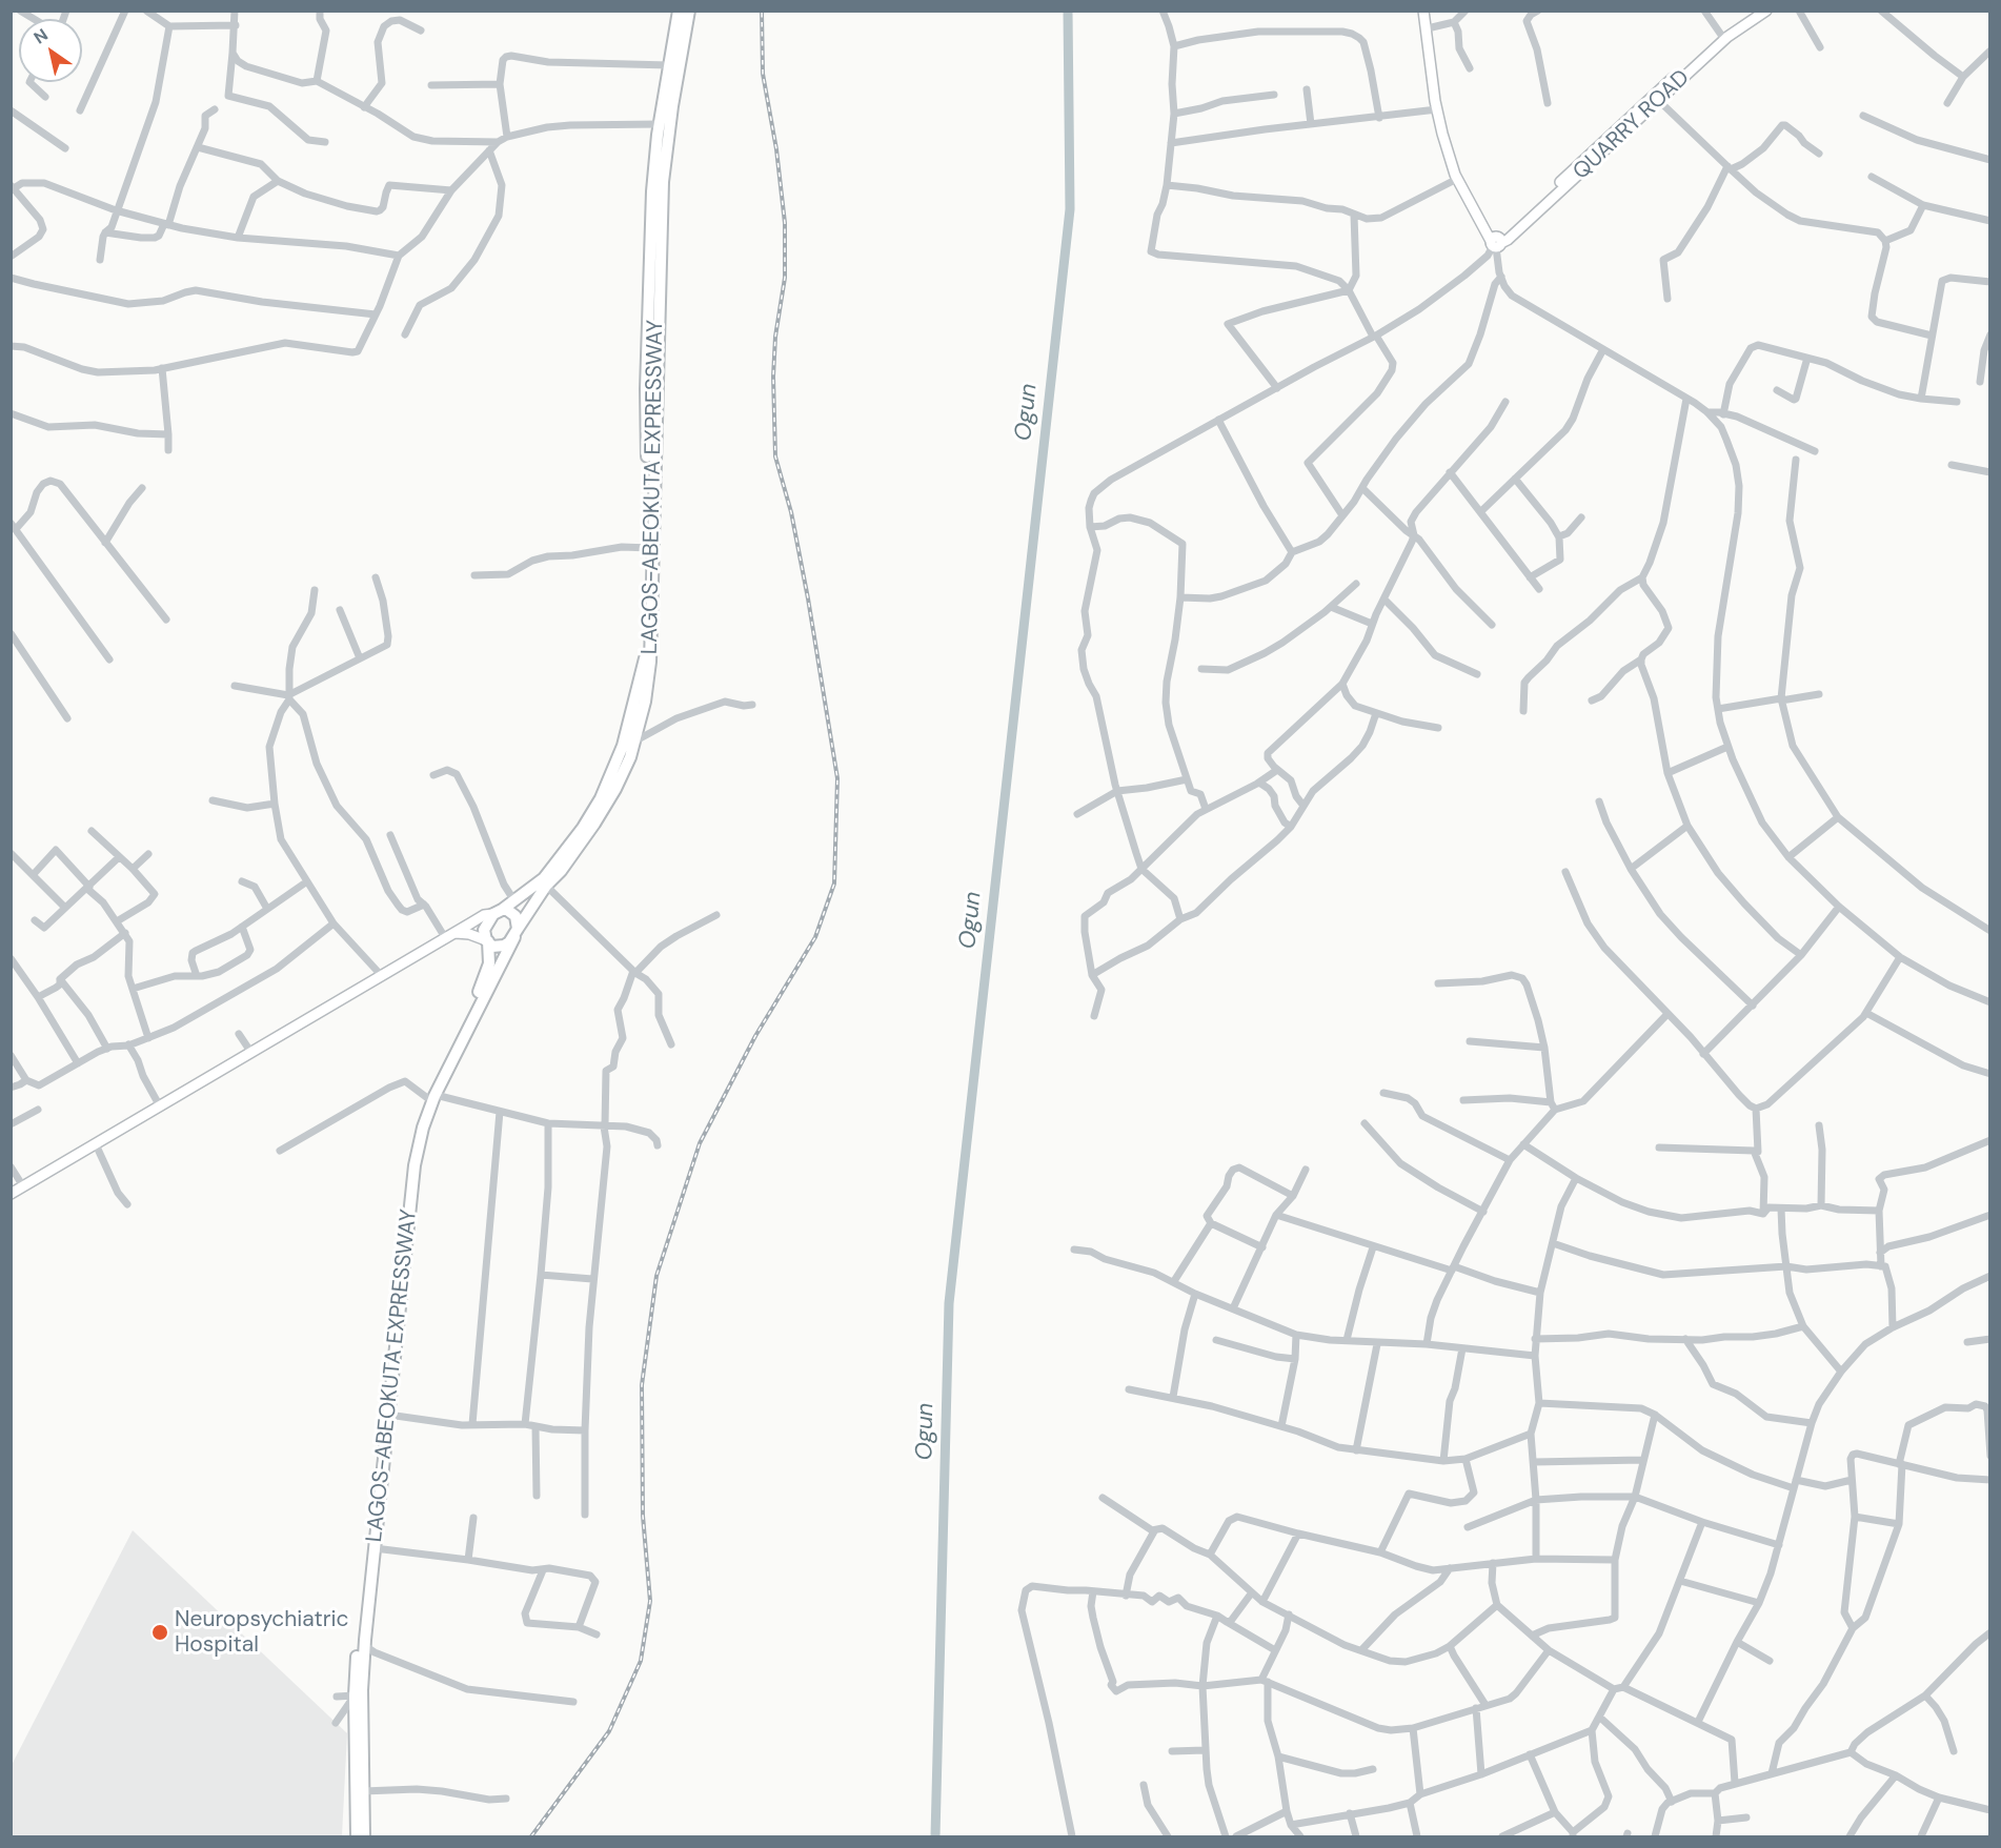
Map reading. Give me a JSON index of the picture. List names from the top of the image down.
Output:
{
  "streets": {
    "highway": ["LAGOS-ABEOKUTA EXPRESSWAY"],
    "main road": ["QUARRY ROAD"]
  },
  "water": ["Ogun"],
  "places": ["Neuropsychiatric Hospital"],
  "north": "top left"
}
